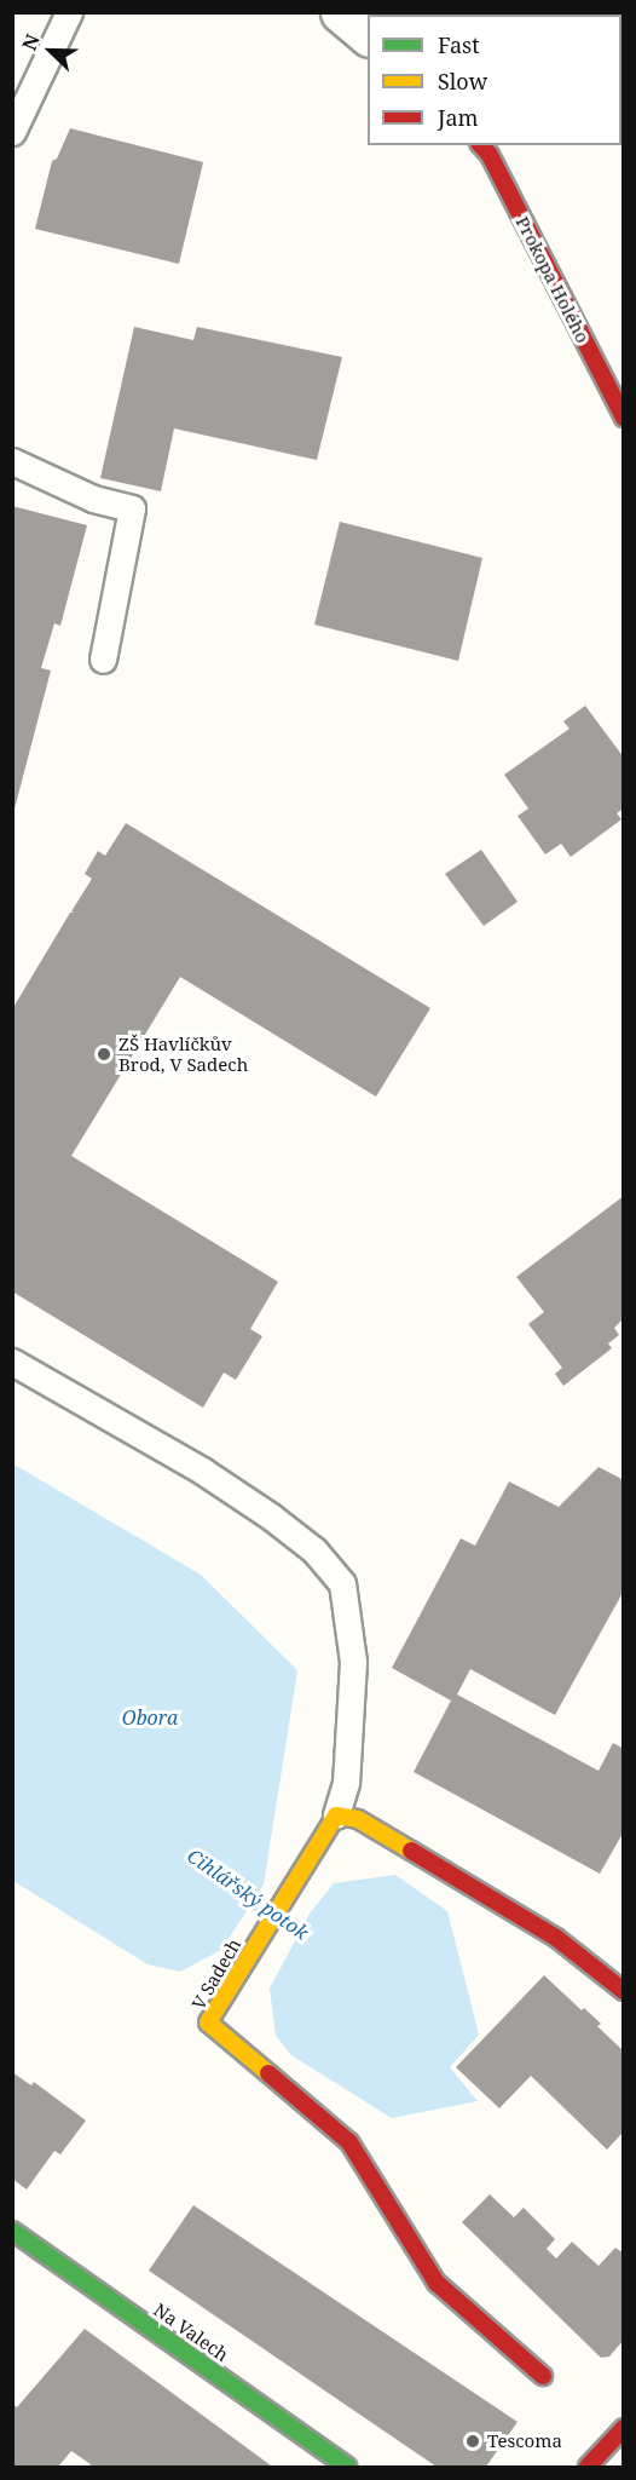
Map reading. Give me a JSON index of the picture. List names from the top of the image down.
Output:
{
  "streets": {
    "street": ["Prokopa Holého", "V Sadech", "Na Valech"]
  },
  "water": ["Obora", "Cihlářský potok"],
  "places": ["ZŠ Havlíčkův Brod, V Sadech", "Tescoma"],
  "legend": ["Fast", "Slow", "Jam"],
  "north": "top left"
}
